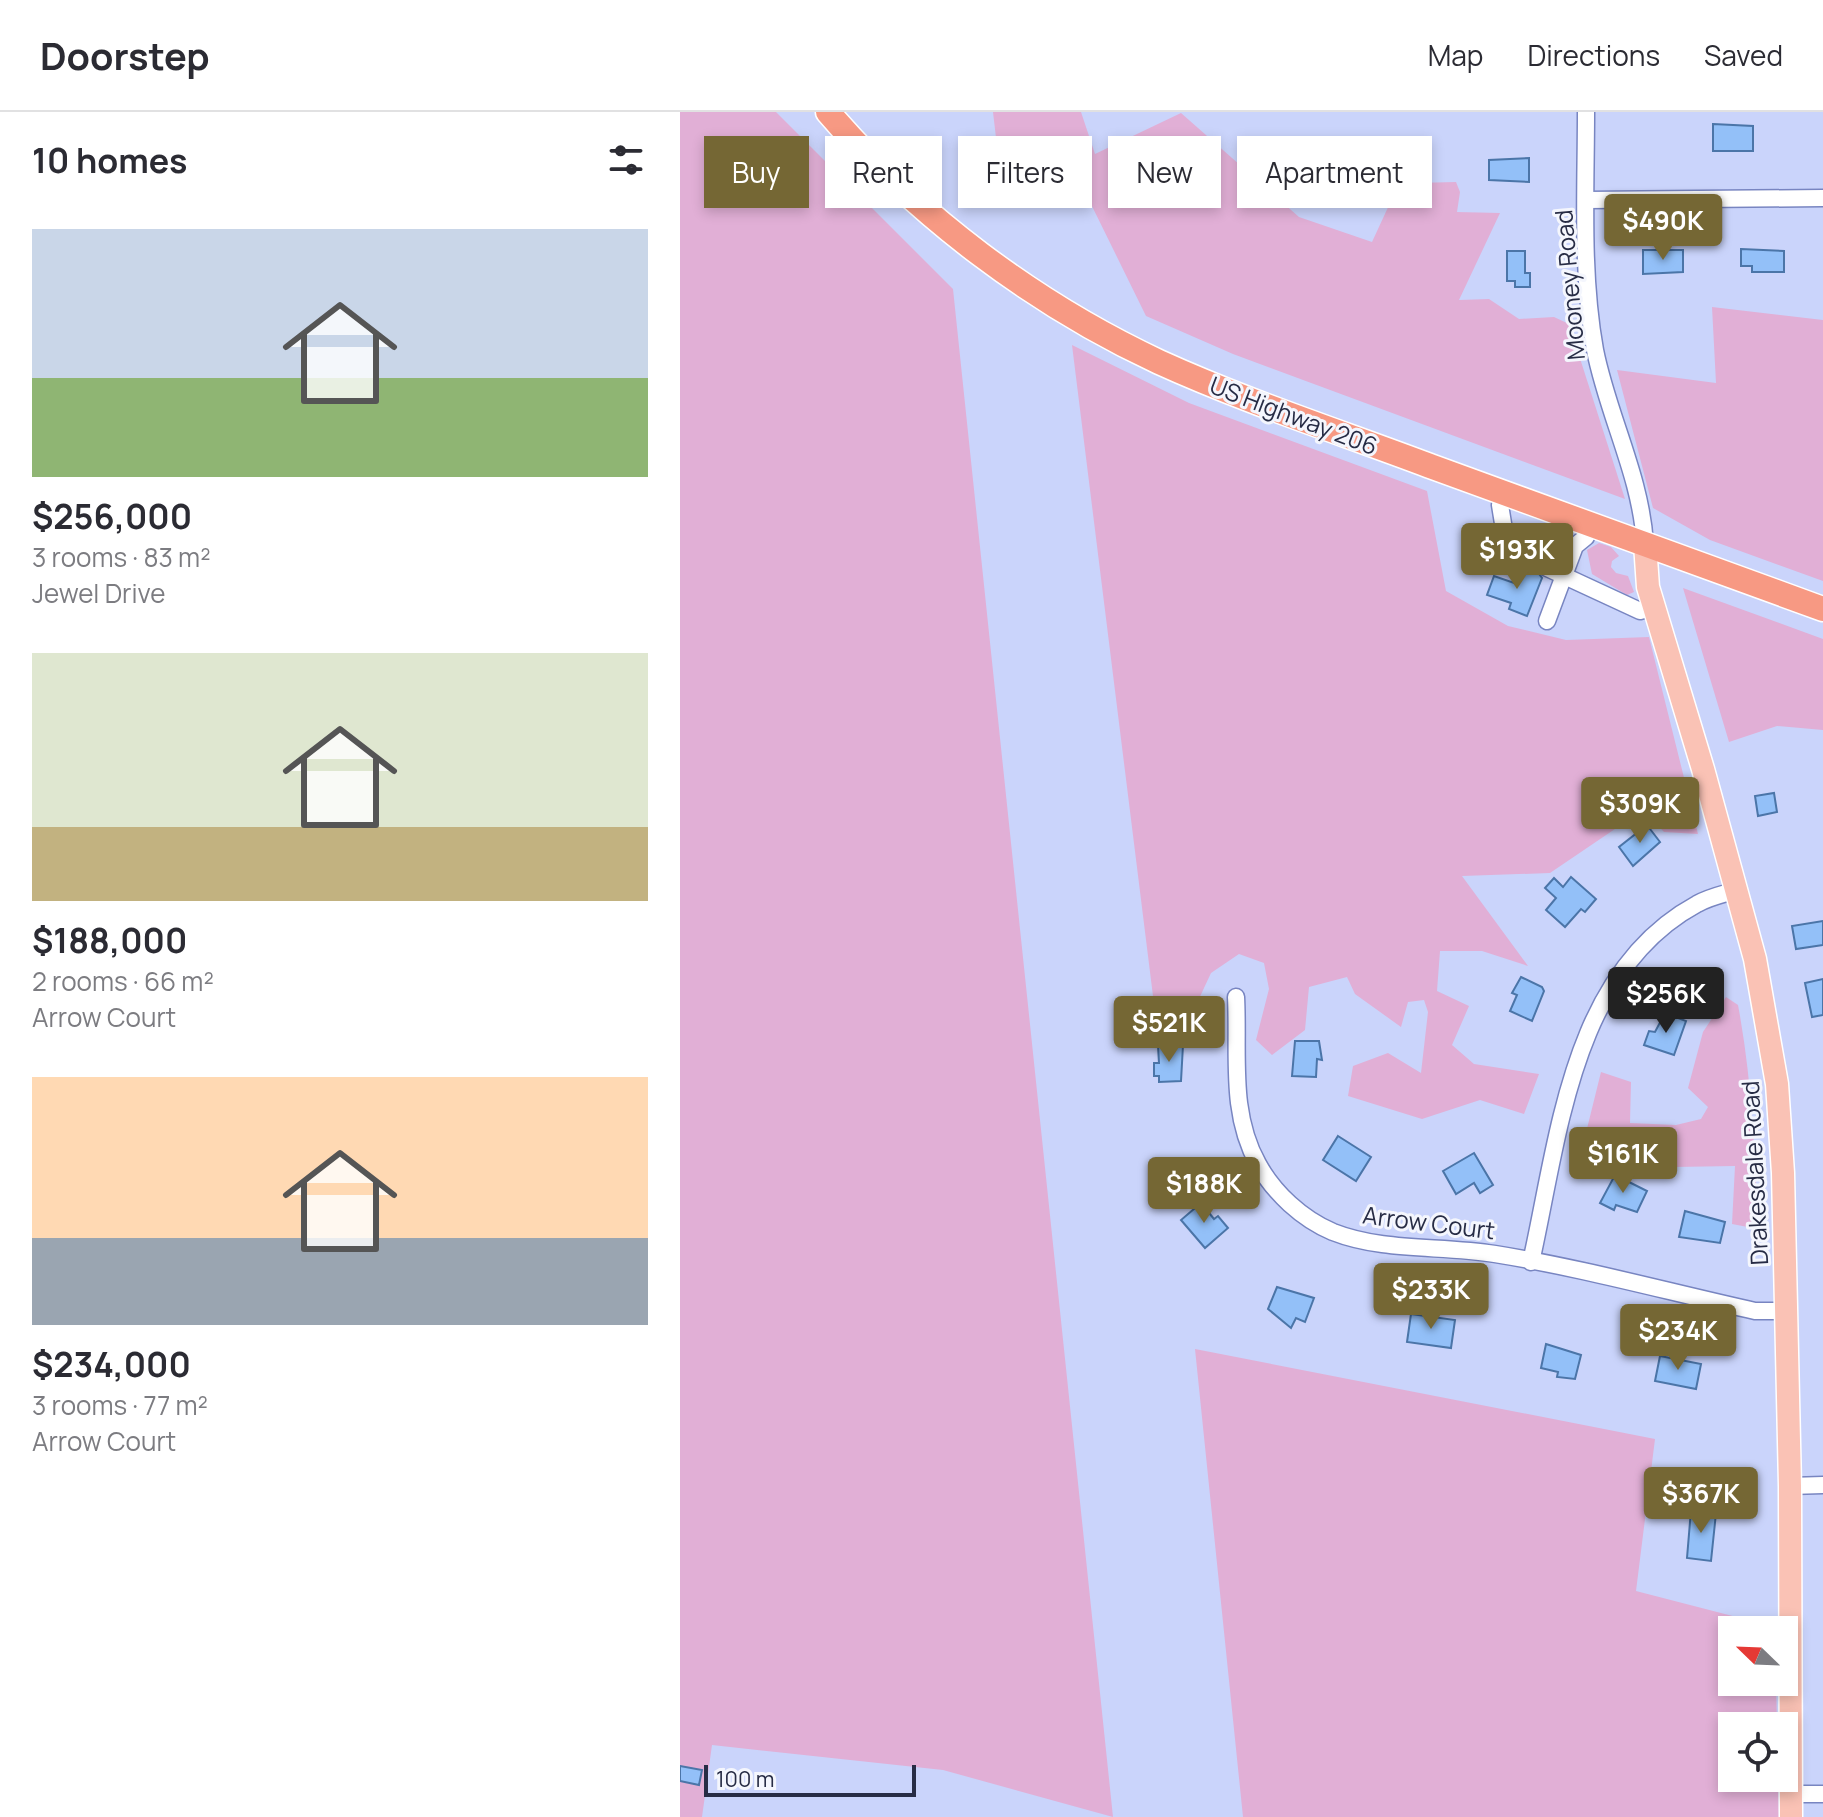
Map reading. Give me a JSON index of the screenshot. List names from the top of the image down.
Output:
{
  "streets": {
    "highway": ["US Highway 206"],
    "main road": ["Drakesdale Road"],
    "street": ["Mooney Road", "Arrow Court"]
  },
  "crossings": [
    ["Mooney Road", "US Highway 206"],
    ["Mooney Road", "Drakesdale Road"],
    ["US Highway 206", "Drakesdale Road"],
    ["Drakesdale Road", "Arrow Court"]
  ],
  "scale_bar": "100 m",
  "north": "top left",
  "page": {
    "header": "Doorstep",
    "nav": ["Map", "Directions", "Saved"],
    "heading": "10 homes",
    "chip": [
      "Buy",
      "Rent",
      "Filters",
      "New",
      "Apartment"
    ],
    "price": [
      "$490K",
      "$193K",
      "$309K",
      "$256K",
      "$521K",
      "$161K",
      "$188K",
      "$233K",
      "$234K",
      "$367K"
    ],
    "list": [
      {
        "name": "$256,000",
        "note": "3 rooms · 83 m² · Jewel Drive"
      },
      {
        "name": "$188,000",
        "note": "2 rooms · 66 m² · Arrow Court"
      },
      {
        "name": "$234,000",
        "note": "3 rooms · 77 m² · Arrow Court"
      }
    ],
    "scale": "100 m"
  }
}
